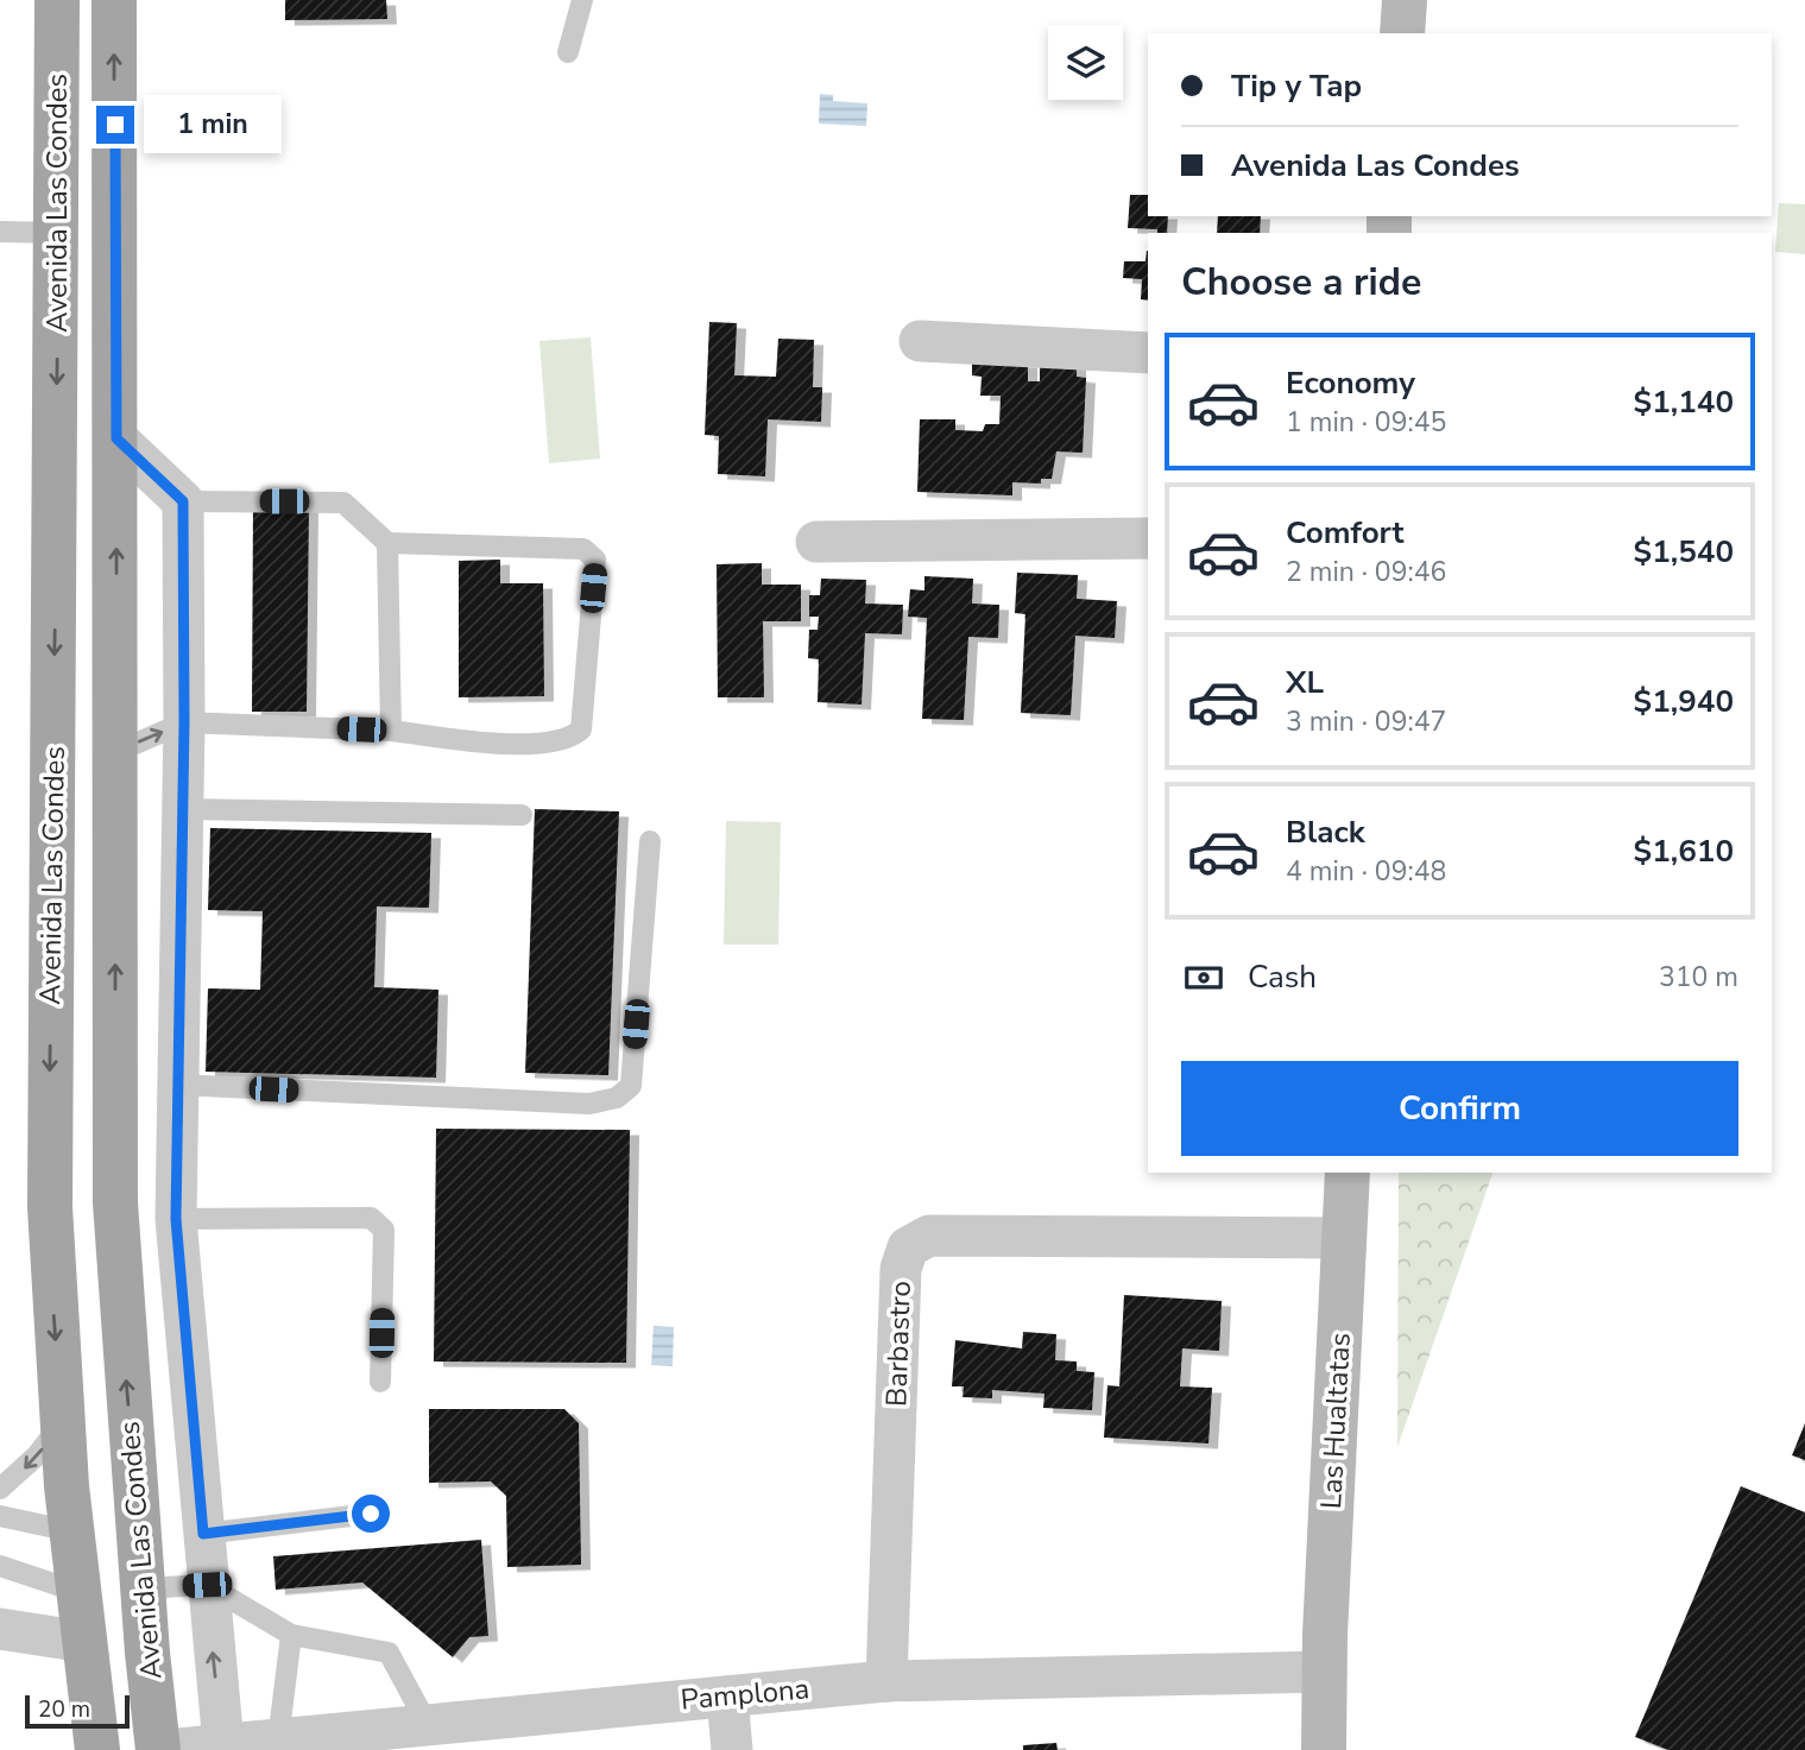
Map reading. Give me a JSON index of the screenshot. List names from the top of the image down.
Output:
{
  "streets": {
    "main road": ["Avenida Las Condes"],
    "street": ["Barbastro", "Las Hualtatas", "Pamplona"]
  },
  "crossings": [
    ["Barbastro", "Las Hualtatas"],
    ["Barbastro", "Pamplona"],
    ["Las Hualtatas", "Pamplona"]
  ],
  "scale_bar": "20 m",
  "page": {
    "banner": ["Tip y Tap", "Avenida Las Condes"],
    "bubble": "1 min",
    "heading": "Choose a ride",
    "list": [
      {
        "name": "Economy",
        "note": "1 min · 09:45",
        "value": "$1,140"
      },
      {
        "name": "Comfort",
        "note": "2 min · 09:46",
        "value": "$1,540"
      },
      {
        "name": "XL",
        "note": "3 min · 09:47",
        "value": "$1,940"
      },
      {
        "name": "Black",
        "note": "4 min · 09:48",
        "value": "$1,610"
      }
    ],
    "pay": ["Cash", "310 m"],
    "buttons": "Confirm",
    "scale": "20 m"
  }
}
